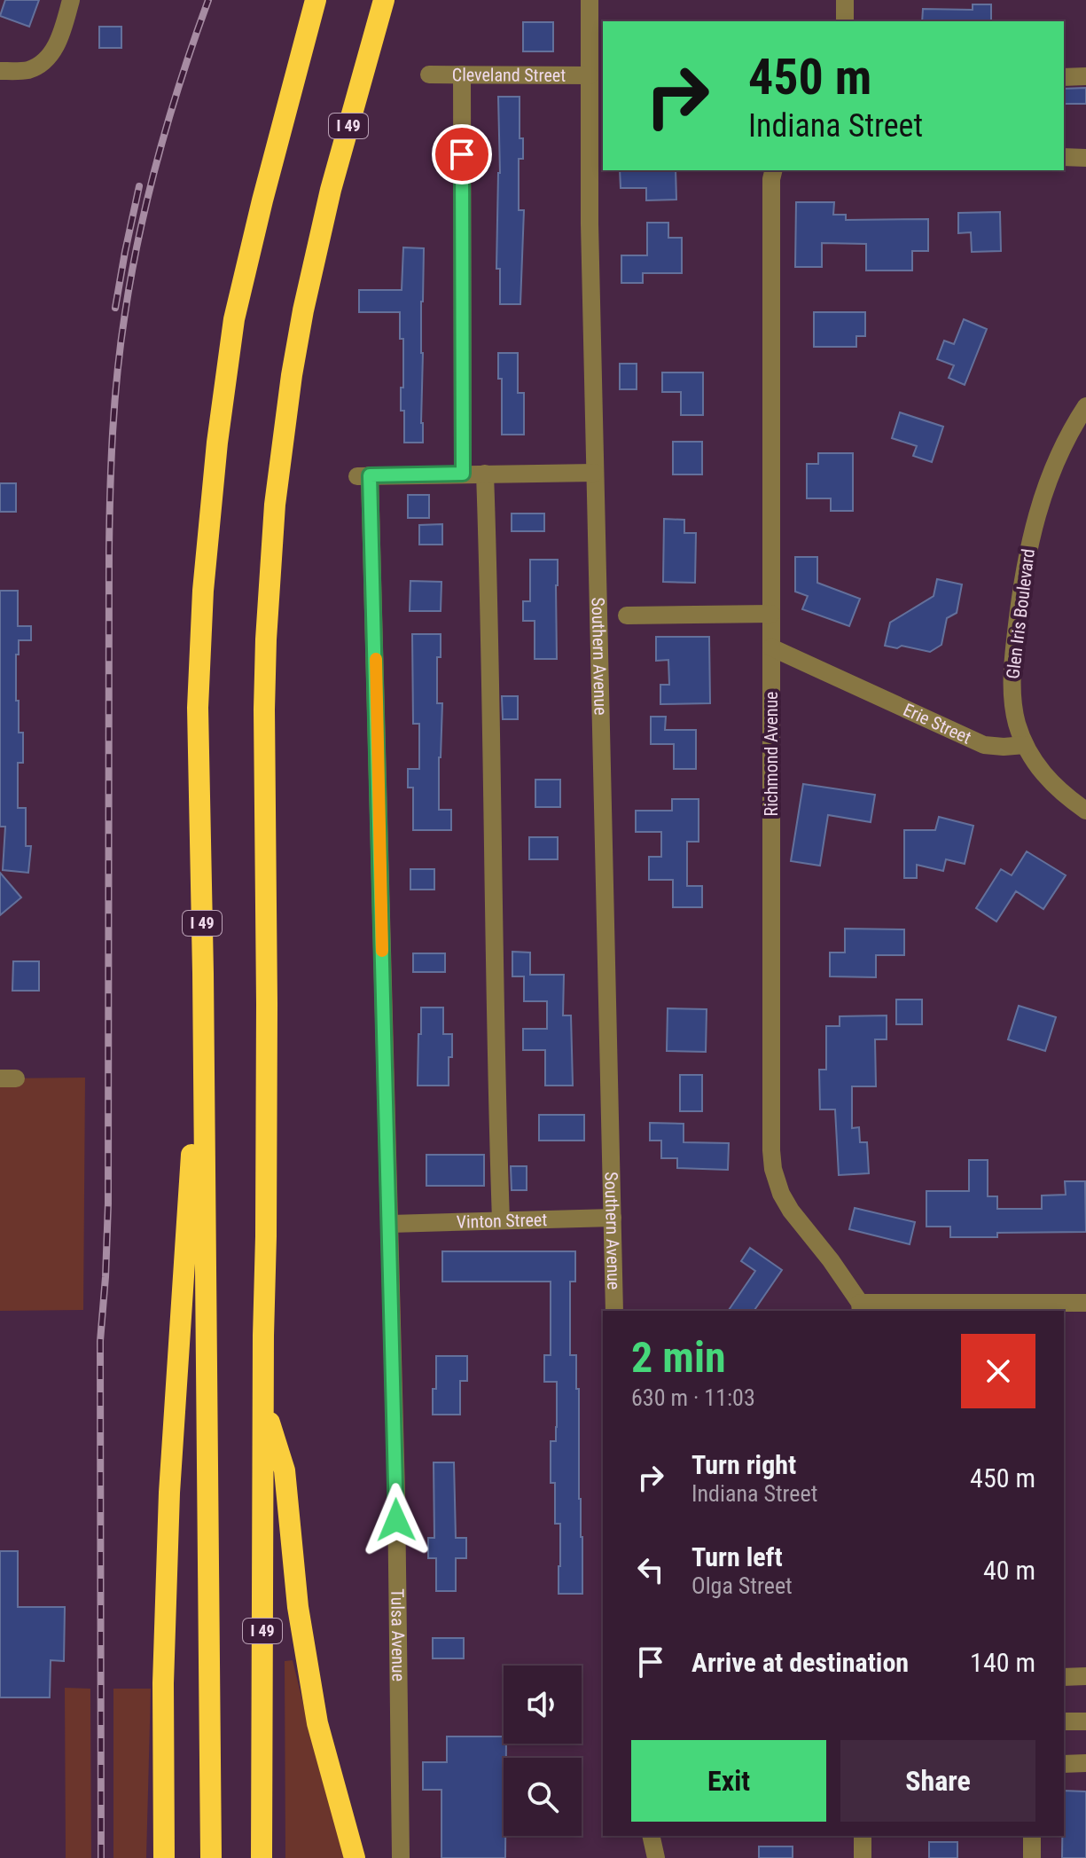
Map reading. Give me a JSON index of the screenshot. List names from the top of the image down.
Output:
{
  "streets": {
    "highway": ["I 49"],
    "street": [
      "Cleveland Street",
      "Glen Iris Boulevard",
      "Southern Avenue",
      "Erie Street",
      "Richmond Avenue",
      "Vinton Street",
      "Tulsa Avenue"
    ]
  },
  "crossings": [
    ["Cleveland Street", "Southern Avenue"],
    ["Glen Iris Boulevard", "Erie Street"],
    ["Southern Avenue", "Vinton Street"],
    ["Erie Street", "Richmond Avenue"],
    ["Vinton Street", "Tulsa Avenue"]
  ],
  "page": {
    "turn": ["450 m", "Indiana Street"],
    "heading": ["2 min", "630 m · 11:03"],
    "list": [
      {
        "name": "Turn right",
        "note": "Indiana Street",
        "value": "450 m"
      },
      {
        "name": "Turn left",
        "note": "Olga Street",
        "value": "40 m"
      },
      {
        "name": "Arrive at destination",
        "value": "140 m"
      }
    ],
    "buttons": ["Exit", "Share"]
  }
}
